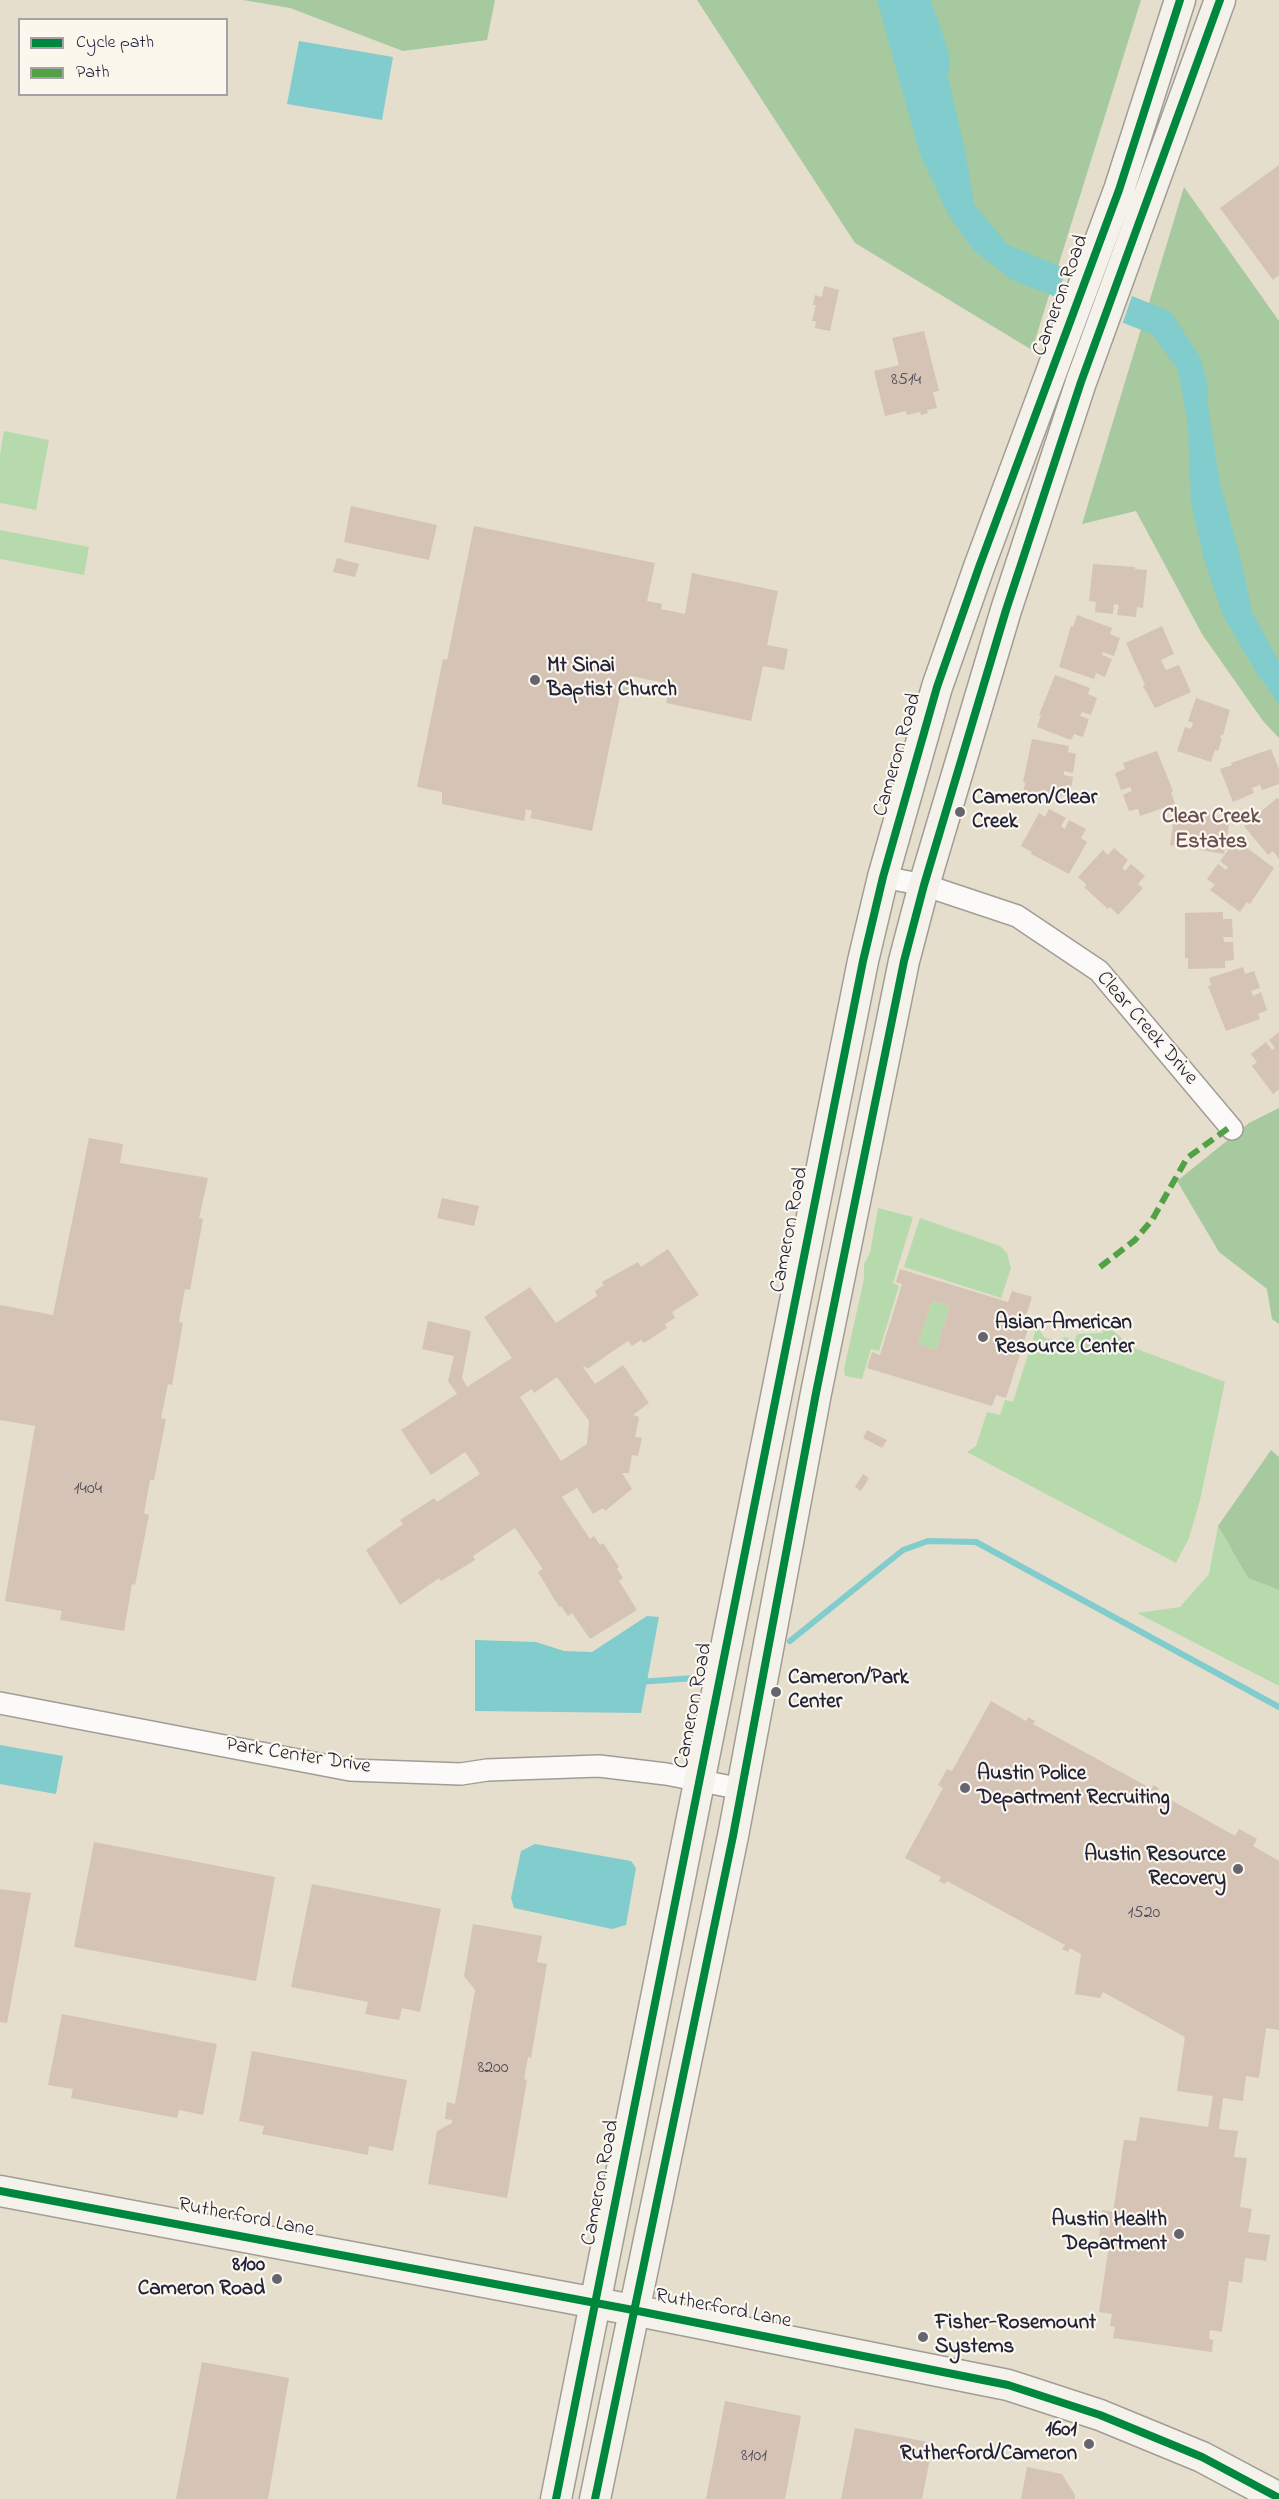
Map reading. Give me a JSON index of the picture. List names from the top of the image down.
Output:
{
  "streets": {
    "main road": ["Cameron Road", "Rutherford Lane"],
    "street": ["Clear Creek Drive", "Park Center Drive"]
  },
  "crossings": [
    ["Cameron Road", "Clear Creek Drive"],
    ["Cameron Road", "Park Center Drive"],
    ["Cameron Road", "Rutherford Lane"]
  ],
  "districts": ["Clear Creek Estates"],
  "places": [
    "Mt Sinai Baptist Church",
    "Cameron/Clear Creek",
    "Asian-American Resource Center",
    "Cameron/Park Center",
    "Austin Police Department Recruiting",
    "Austin Resource Recovery",
    "Austin Health Department",
    "8100 Cameron Road",
    "Fisher-Rosemount Systems",
    "1601 Rutherford/Cameron"
  ],
  "house_numbers": [
    "8514",
    "1404",
    "1520",
    "8200",
    "8101"
  ],
  "legend": ["Cycle path", "Path"]
}
